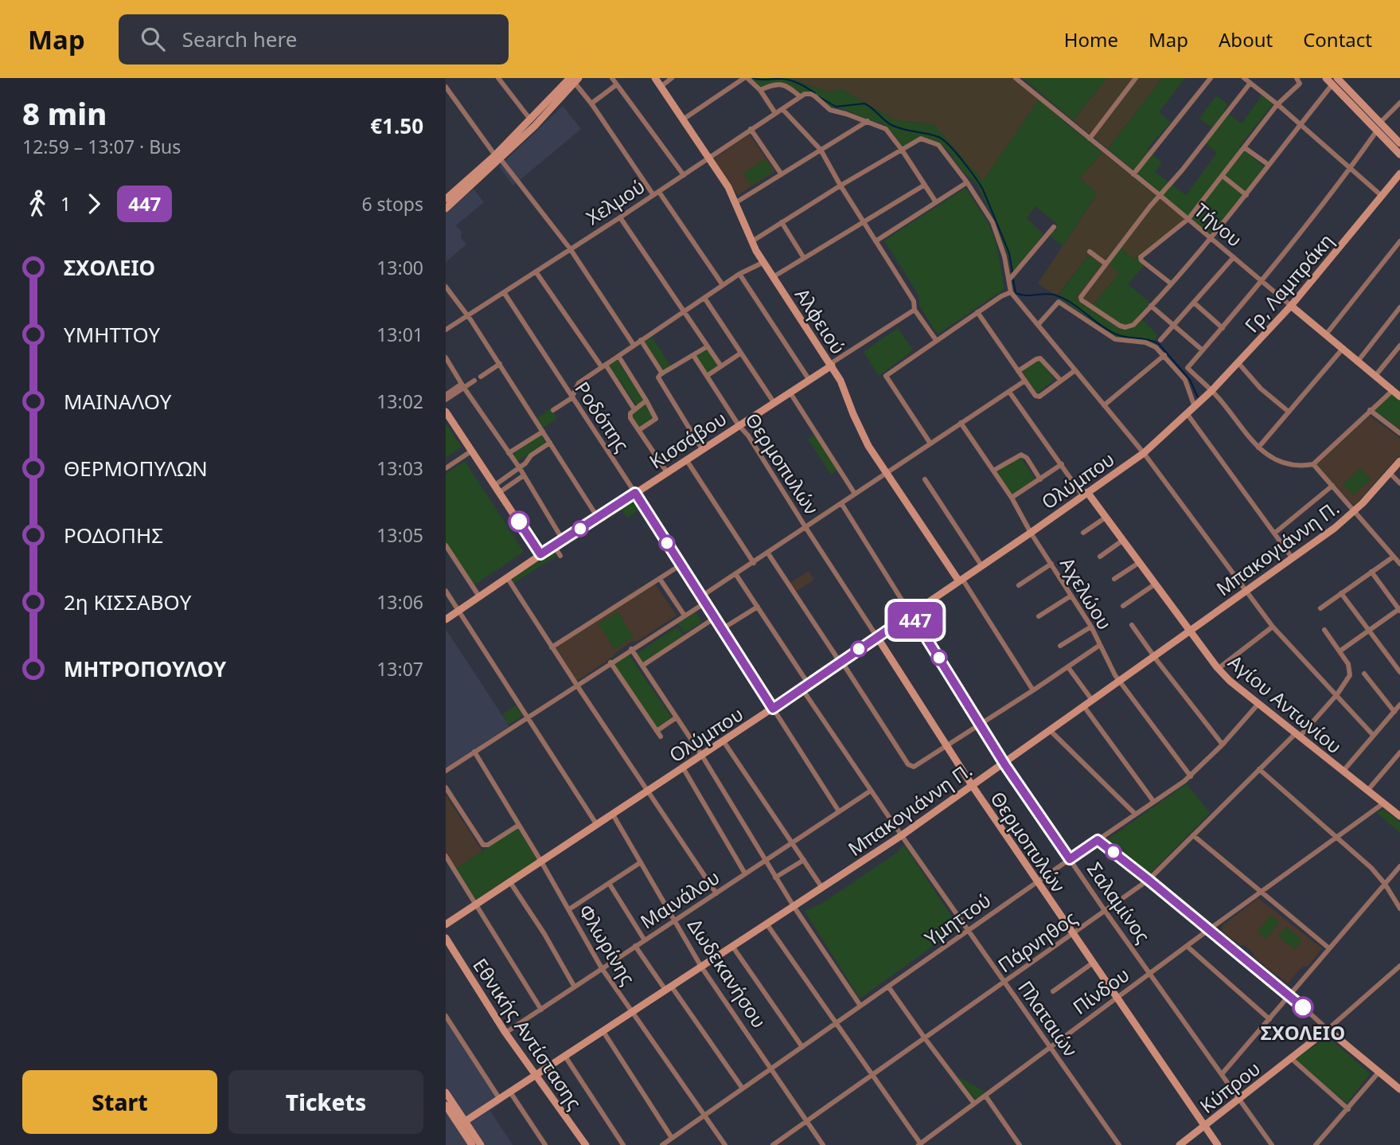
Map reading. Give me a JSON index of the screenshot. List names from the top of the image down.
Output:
{
  "streets": {
    "street": [
      "Χελμού",
      "Τήνου",
      "Γρ, Λαμπράκη",
      "Αλφειού",
      "Ροδόπης",
      "Κισσάβου",
      "Θερμοπυλών",
      "Ολύμπου",
      "Μπακογιάννη Π.",
      "Αχελώου",
      "Αγίου Αντωνίου",
      "Μαινάλου",
      "Σαλαμίνος",
      "Υμηττού",
      "Πάρνηθος",
      "Φλωρίνης",
      "Δωδεκανήσου",
      "Πίνδου",
      "Πλαταιών",
      "Εθνικής Αντίστασης",
      "Κύπρου"
    ]
  },
  "crossings": [
    ["Χελμού", "Αλφειού"],
    ["Χελμού", "Ροδόπης"],
    ["Τήνου", "Γρ, Λαμπράκη"],
    ["Γρ, Λαμπράκη", "Ολύμπου"],
    ["Αλφειού", "Κισσάβου"],
    ["Αλφειού", "Ολύμπου"],
    ["Ροδόπης", "Κισσάβου"],
    ["Ροδόπης", "Ολύμπου"],
    ["Ροδόπης", "Μαινάλου"],
    ["Κισσάβου", "Θερμοπυλών"],
    ["Θερμοπυλών", "Ολύμπου"],
    ["Θερμοπυλών", "Μπακογιάννη Π."],
    ["Θερμοπυλών", "Υμηττού"],
    ["Θερμοπυλών", "Πάρνηθος"],
    ["Θερμοπυλών", "Πίνδου"],
    ["Θερμοπυλών", "Κύπρου"],
    ["Ολύμπου", "Αχελώου"],
    ["Ολύμπου", "Αγίου Αντωνίου"],
    ["Ολύμπου", "Σαλαμίνος"],
    ["Ολύμπου", "Φλωρίνης"],
    ["Ολύμπου", "Δωδεκανήσου"],
    ["Ολύμπου", "Πλαταιών"],
    ["Μπακογιάννη Π.", "Αχελώου"],
    ["Μπακογιάννη Π.", "Αγίου Αντωνίου"],
    ["Μπακογιάννη Π.", "Σαλαμίνος"],
    ["Μπακογιάννη Π.", "Φλωρίνης"],
    ["Μπακογιάννη Π.", "Δωδεκανήσου"],
    ["Μπακογιάννη Π.", "Πλαταιών"],
    ["Μπακογιάννη Π.", "Εθνικής Αντίστασης"],
    ["Αχελώου", "Υμηττού"],
    ["Αγίου Αντωνίου", "Υμηττού"],
    ["Αγίου Αντωνίου", "Πάρνηθος"],
    ["Αγίου Αντωνίου", "Πίνδου"],
    ["Μαινάλου", "Φλωρίνης"],
    ["Μαινάλου", "Δωδεκανήσου"],
    ["Μαινάλου", "Πλαταιών"],
    ["Μαινάλου", "Εθνικής Αντίστασης"],
    ["Σαλαμίνος", "Υμηττού"],
    ["Σαλαμίνος", "Πάρνηθος"],
    ["Σαλαμίνος", "Πίνδου"],
    ["Σαλαμίνος", "Κύπρου"],
    ["Υμηττού", "Φλωρίνης"],
    ["Υμηττού", "Δωδεκανήσου"],
    ["Υμηττού", "Πλαταιών"],
    ["Πάρνηθος", "Δωδεκανήσου"],
    ["Πάρνηθος", "Πλαταιών"],
    ["Πίνδου", "Πλαταιών"]
  ],
  "places": ["ΣΧΟΛΕΙΟ"],
  "lines": ["bus line 447"],
  "page": {
    "header": "Map",
    "search": "Search here",
    "nav": [
      "Home",
      "Map",
      "About",
      "Contact"
    ],
    "heading": ["8 min", "12:59 – 13:07 · Bus", "€1.50"],
    "on_map": "447",
    "legs": ["1", "447", "6 stops"],
    "list": [
      {
        "name": "ΣΧΟΛΕΙΟ",
        "value": "13:00"
      },
      {
        "name": "ΥΜΗΤΤΟΥ",
        "value": "13:01"
      },
      {
        "name": "ΜΑΙΝΑΛΟΥ",
        "value": "13:02"
      },
      {
        "name": "ΘΕΡΜΟΠΥΛΩΝ",
        "value": "13:03"
      },
      {
        "name": "ΡΟΔΟΠΗΣ",
        "value": "13:05"
      },
      {
        "name": "2η ΚΙΣΣΑΒΟΥ",
        "value": "13:06"
      },
      {
        "name": "ΜΗΤΡΟΠΟΥΛΟΥ",
        "value": "13:07"
      }
    ],
    "buttons": ["Start", "Tickets"]
  }
}
